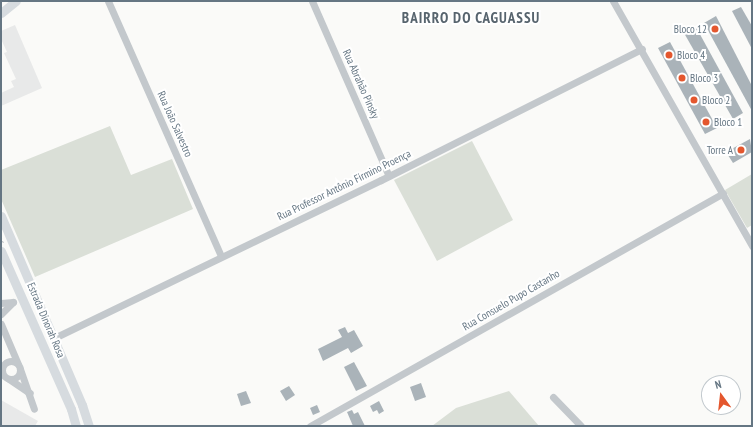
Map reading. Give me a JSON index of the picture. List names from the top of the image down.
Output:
{
  "streets": {
    "main road": ["Estrada Dinorah Rosa"],
    "street": [
      "Rua Abrahão Pinsky",
      "Rua João Salvestro",
      "Rua Professor Antônio Firmino Proença",
      "Rua Consuelo Pupo Castanho"
    ]
  },
  "crossings": [
    ["Rua Abrahão Pinsky", "Rua Professor Antônio Firmino Proença"],
    ["Rua João Salvestro", "Rua Professor Antônio Firmino Proença"],
    ["Rua Professor Antônio Firmino Proença", "Estrada Dinorah Rosa"]
  ],
  "districts": ["BAIRRO DO CAGUASSU"],
  "places": [
    "Bloco 12",
    "Bloco 4",
    "Bloco 3",
    "Bloco 2",
    "Bloco 1",
    "Torre A"
  ],
  "north": "top"
}
